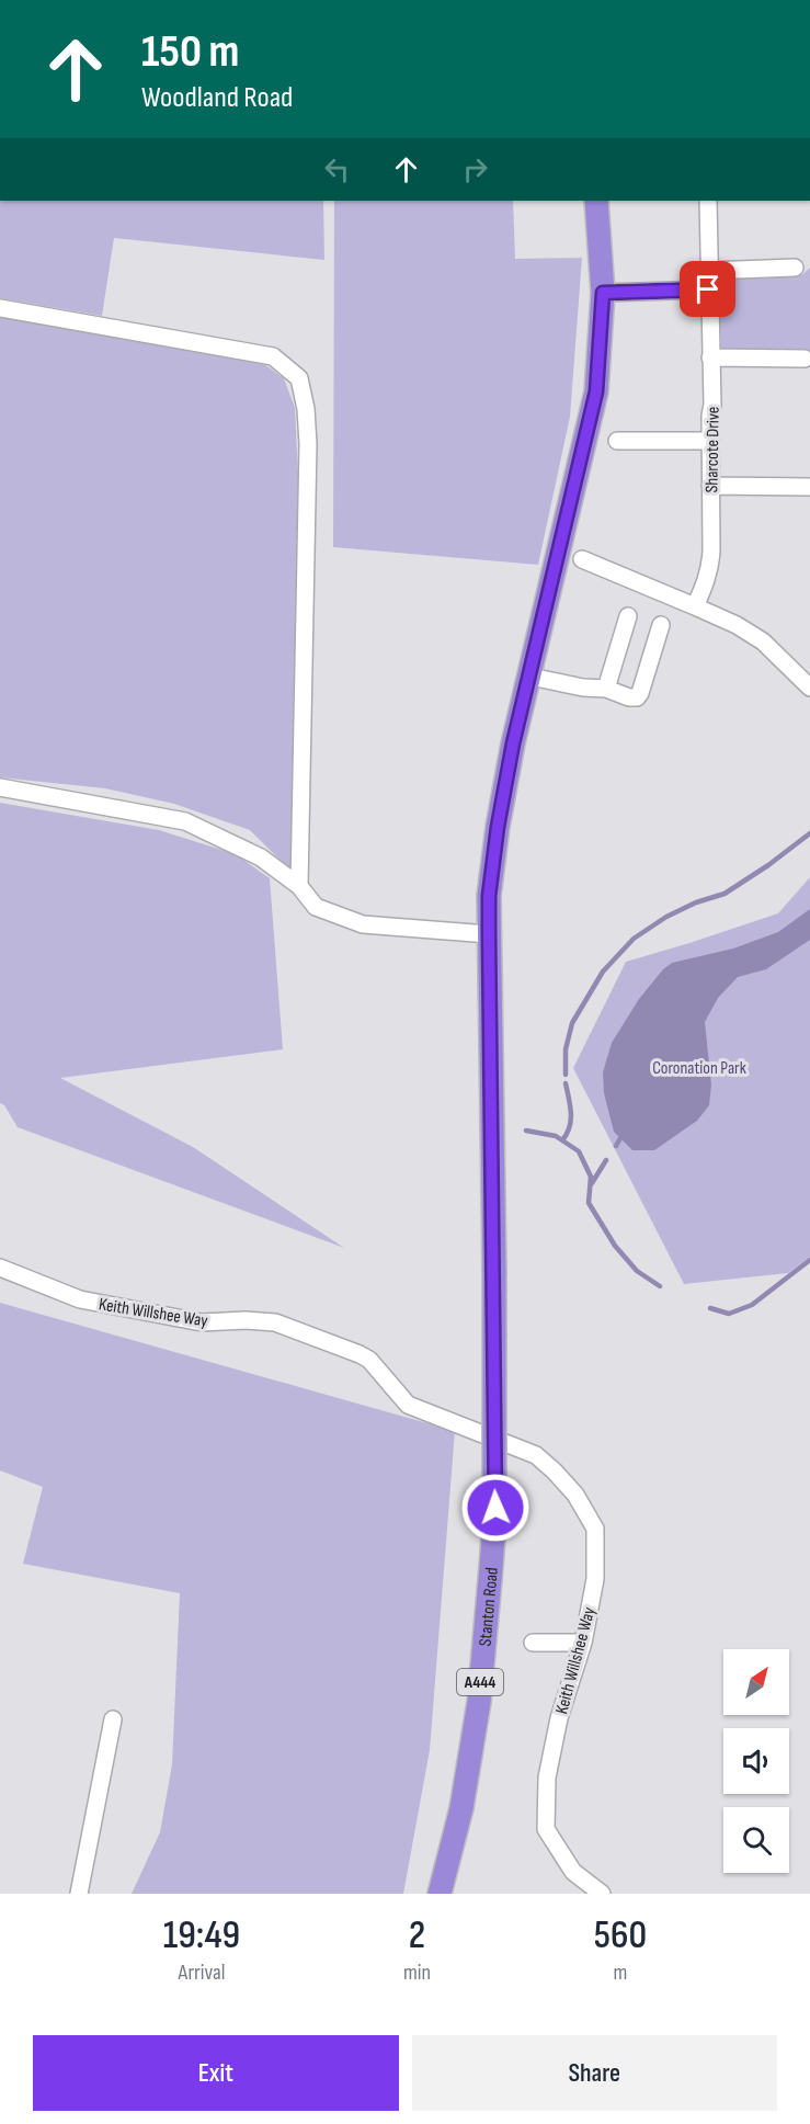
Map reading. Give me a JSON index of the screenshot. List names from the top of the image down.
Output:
{
  "streets": {
    "highway": ["Stanton Road", "A444"],
    "street": ["Sharcote Drive", "Keith Willshee Way"]
  },
  "crossings": [
    ["Stanton Road", "A444"]
  ],
  "parks": ["Coronation Park"],
  "north": "top right",
  "page": {
    "turn": ["150 m", "Woodland Road"],
    "eta": [
      "19:49",
      "Arrival",
      "2",
      "min",
      "560",
      "m"
    ],
    "buttons": ["Exit", "Share"]
  }
}
